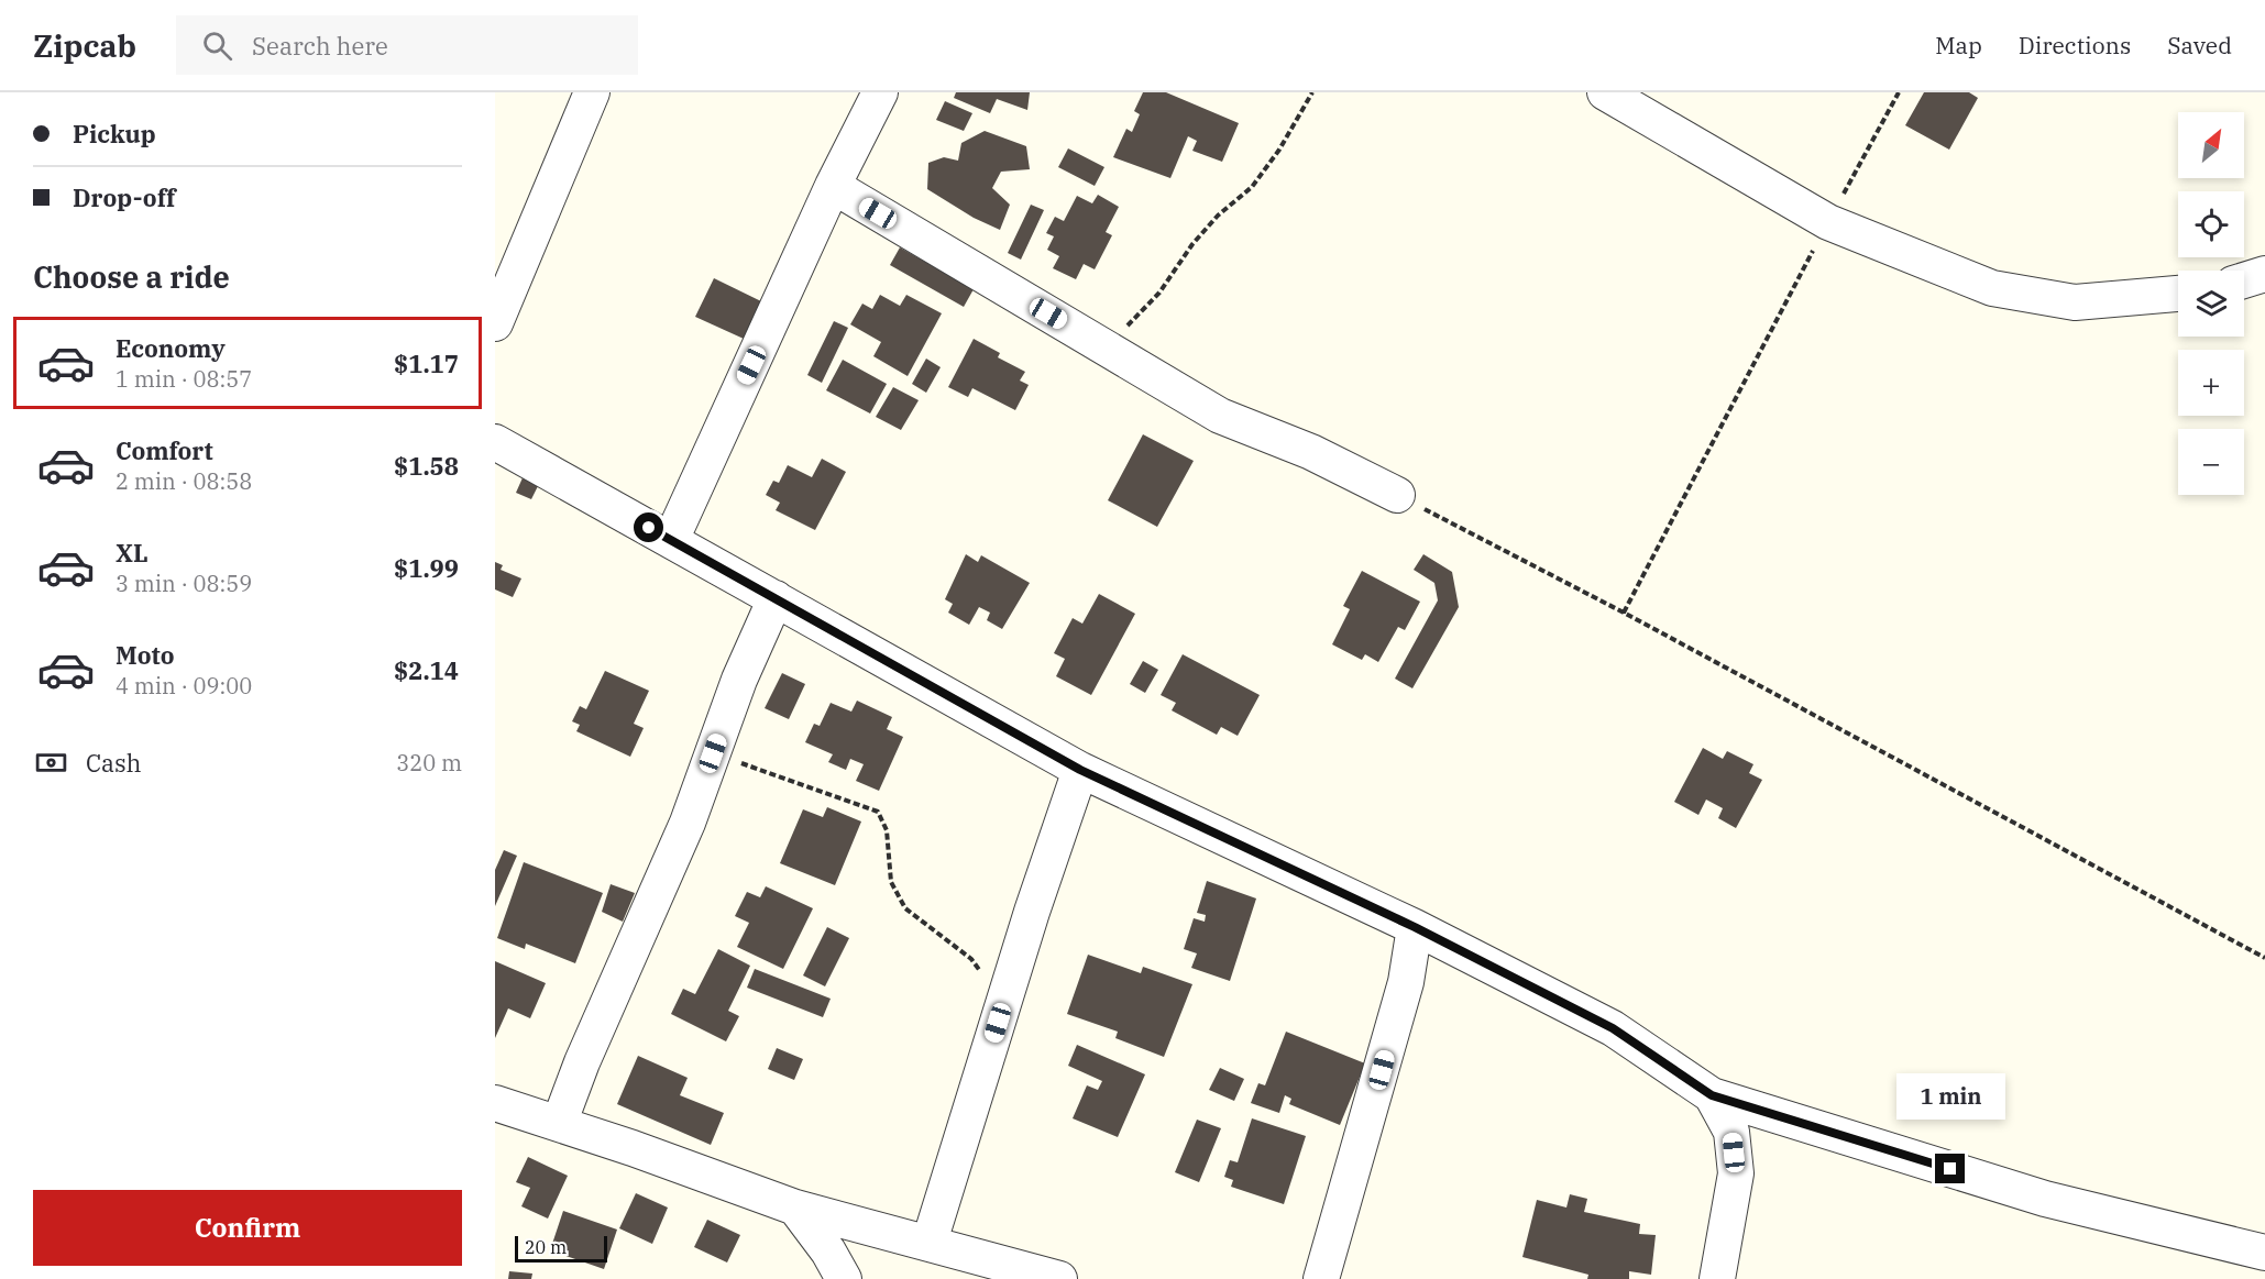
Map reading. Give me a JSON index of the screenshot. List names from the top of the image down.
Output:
{
  "scale_bar": "20 m",
  "north": "top right",
  "page": {
    "header": "Zipcab",
    "search": "Search here",
    "nav": ["Map", "Directions", "Saved"],
    "banner": ["Pickup", "Drop-off"],
    "map_buttons": ["+", "−"],
    "heading": "Choose a ride",
    "list": [
      {
        "name": "Economy",
        "note": "1 min · 08:57",
        "value": "$1.17"
      },
      {
        "name": "Comfort",
        "note": "2 min · 08:58",
        "value": "$1.58"
      },
      {
        "name": "XL",
        "note": "3 min · 08:59",
        "value": "$1.99"
      },
      {
        "name": "Moto",
        "note": "4 min · 09:00",
        "value": "$2.14"
      }
    ],
    "pay": ["Cash", "320 m"],
    "bubble": "1 min",
    "buttons": "Confirm",
    "scale": "20 m"
  }
}
